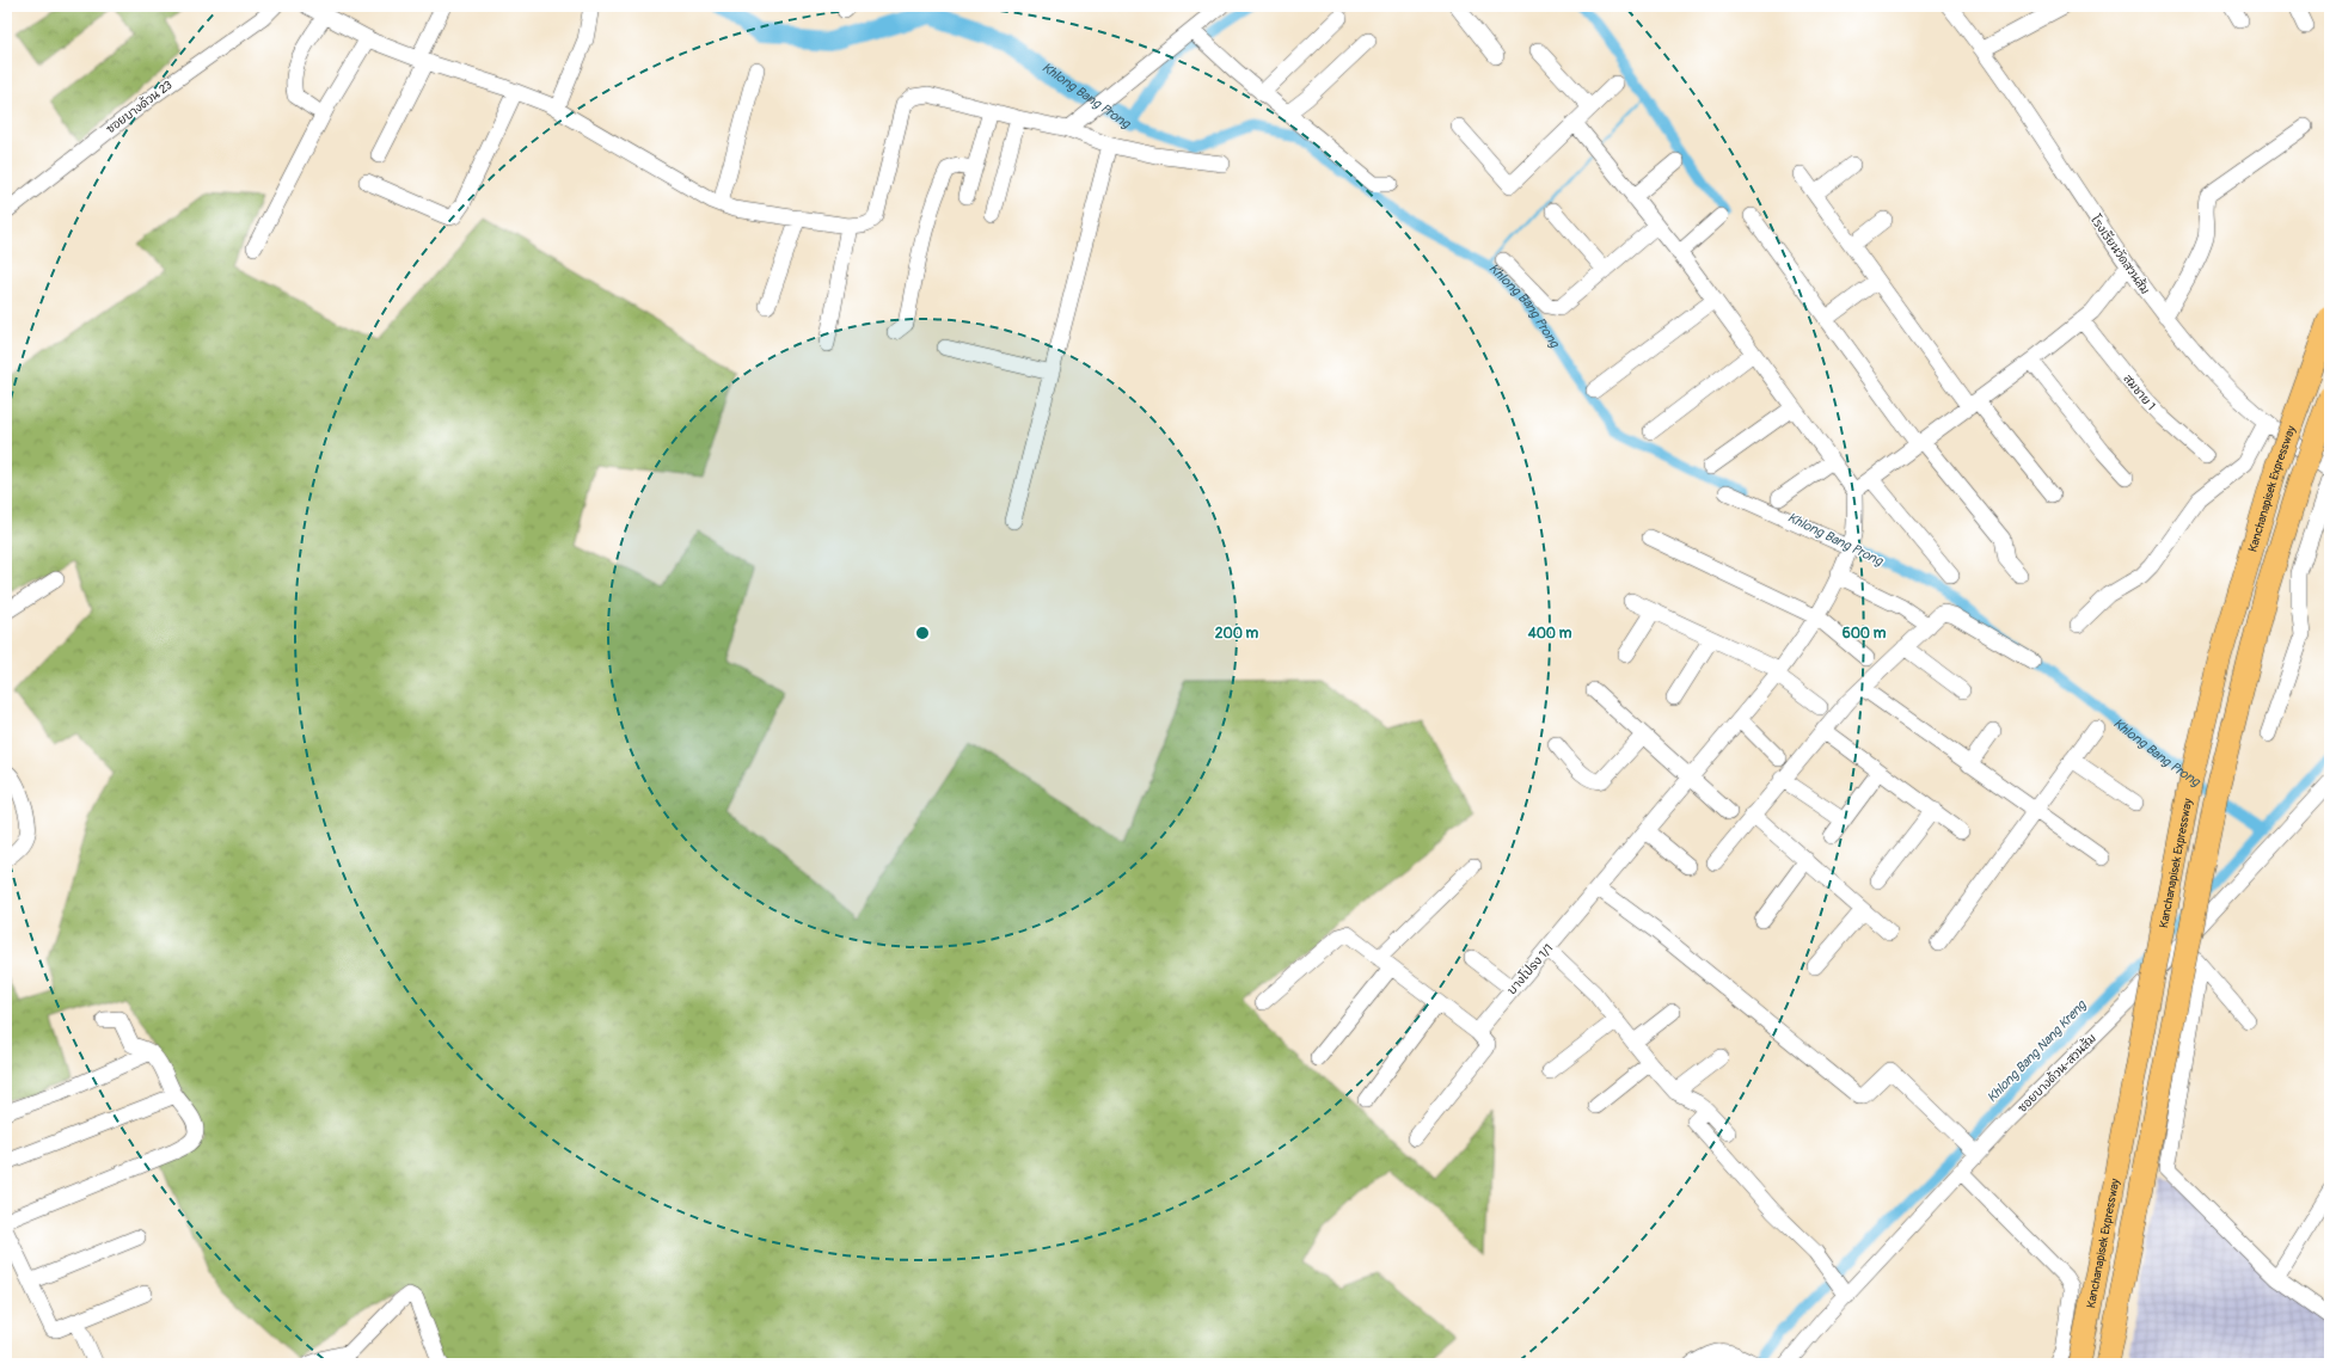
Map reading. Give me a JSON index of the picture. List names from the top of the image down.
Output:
{
  "streets": {
    "highway": ["Kanchanapisek Expressway"],
    "street": [
      "ซอยบางด้วน 23",
      "โรงเรียนวัดสวนส้ม",
      "สมชาย 1",
      "บางโปรง 1/1",
      "ซอยบางด้วน-สวนส้ม"
    ]
  },
  "water": ["Khlong Bang Prong", "Khlong Bang Nang Kreng"],
  "rings": ["200 m", "400 m", "600 m"]
}
